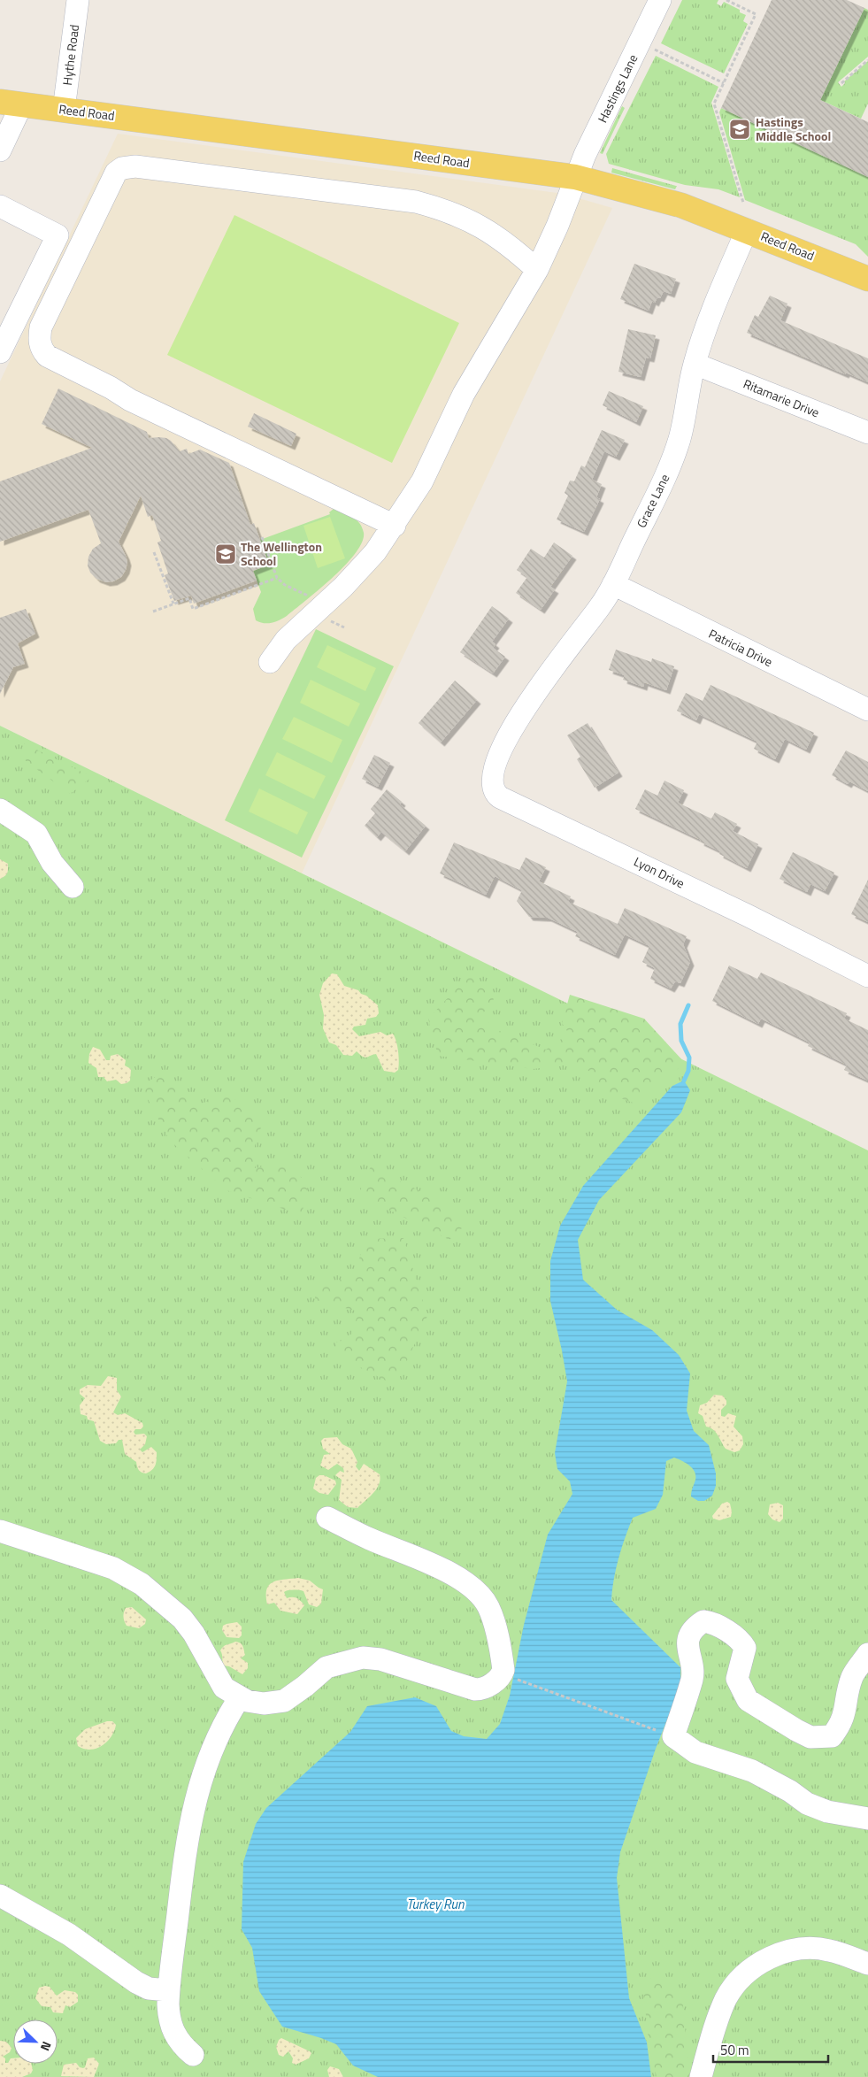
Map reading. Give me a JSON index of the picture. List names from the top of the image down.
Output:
{
  "streets": {
    "main road": ["Reed Road"],
    "street": [
      "Hythe Road",
      "Hastings Lane",
      "Ritamarie Drive",
      "Grace Lane",
      "Patricia Drive",
      "Lyon Drive"
    ]
  },
  "crossings": [
    ["Hythe Road", "Reed Road"],
    ["Hastings Lane", "Reed Road"],
    ["Reed Road", "Grace Lane"],
    ["Ritamarie Drive", "Grace Lane"],
    ["Grace Lane", "Patricia Drive"],
    ["Grace Lane", "Lyon Drive"]
  ],
  "water": ["Turkey Run"],
  "places": {
    "school or university": ["Hastings Middle School", "The Wellington School"]
  },
  "scale_bar": "50 m",
  "north": "bottom right"
}
